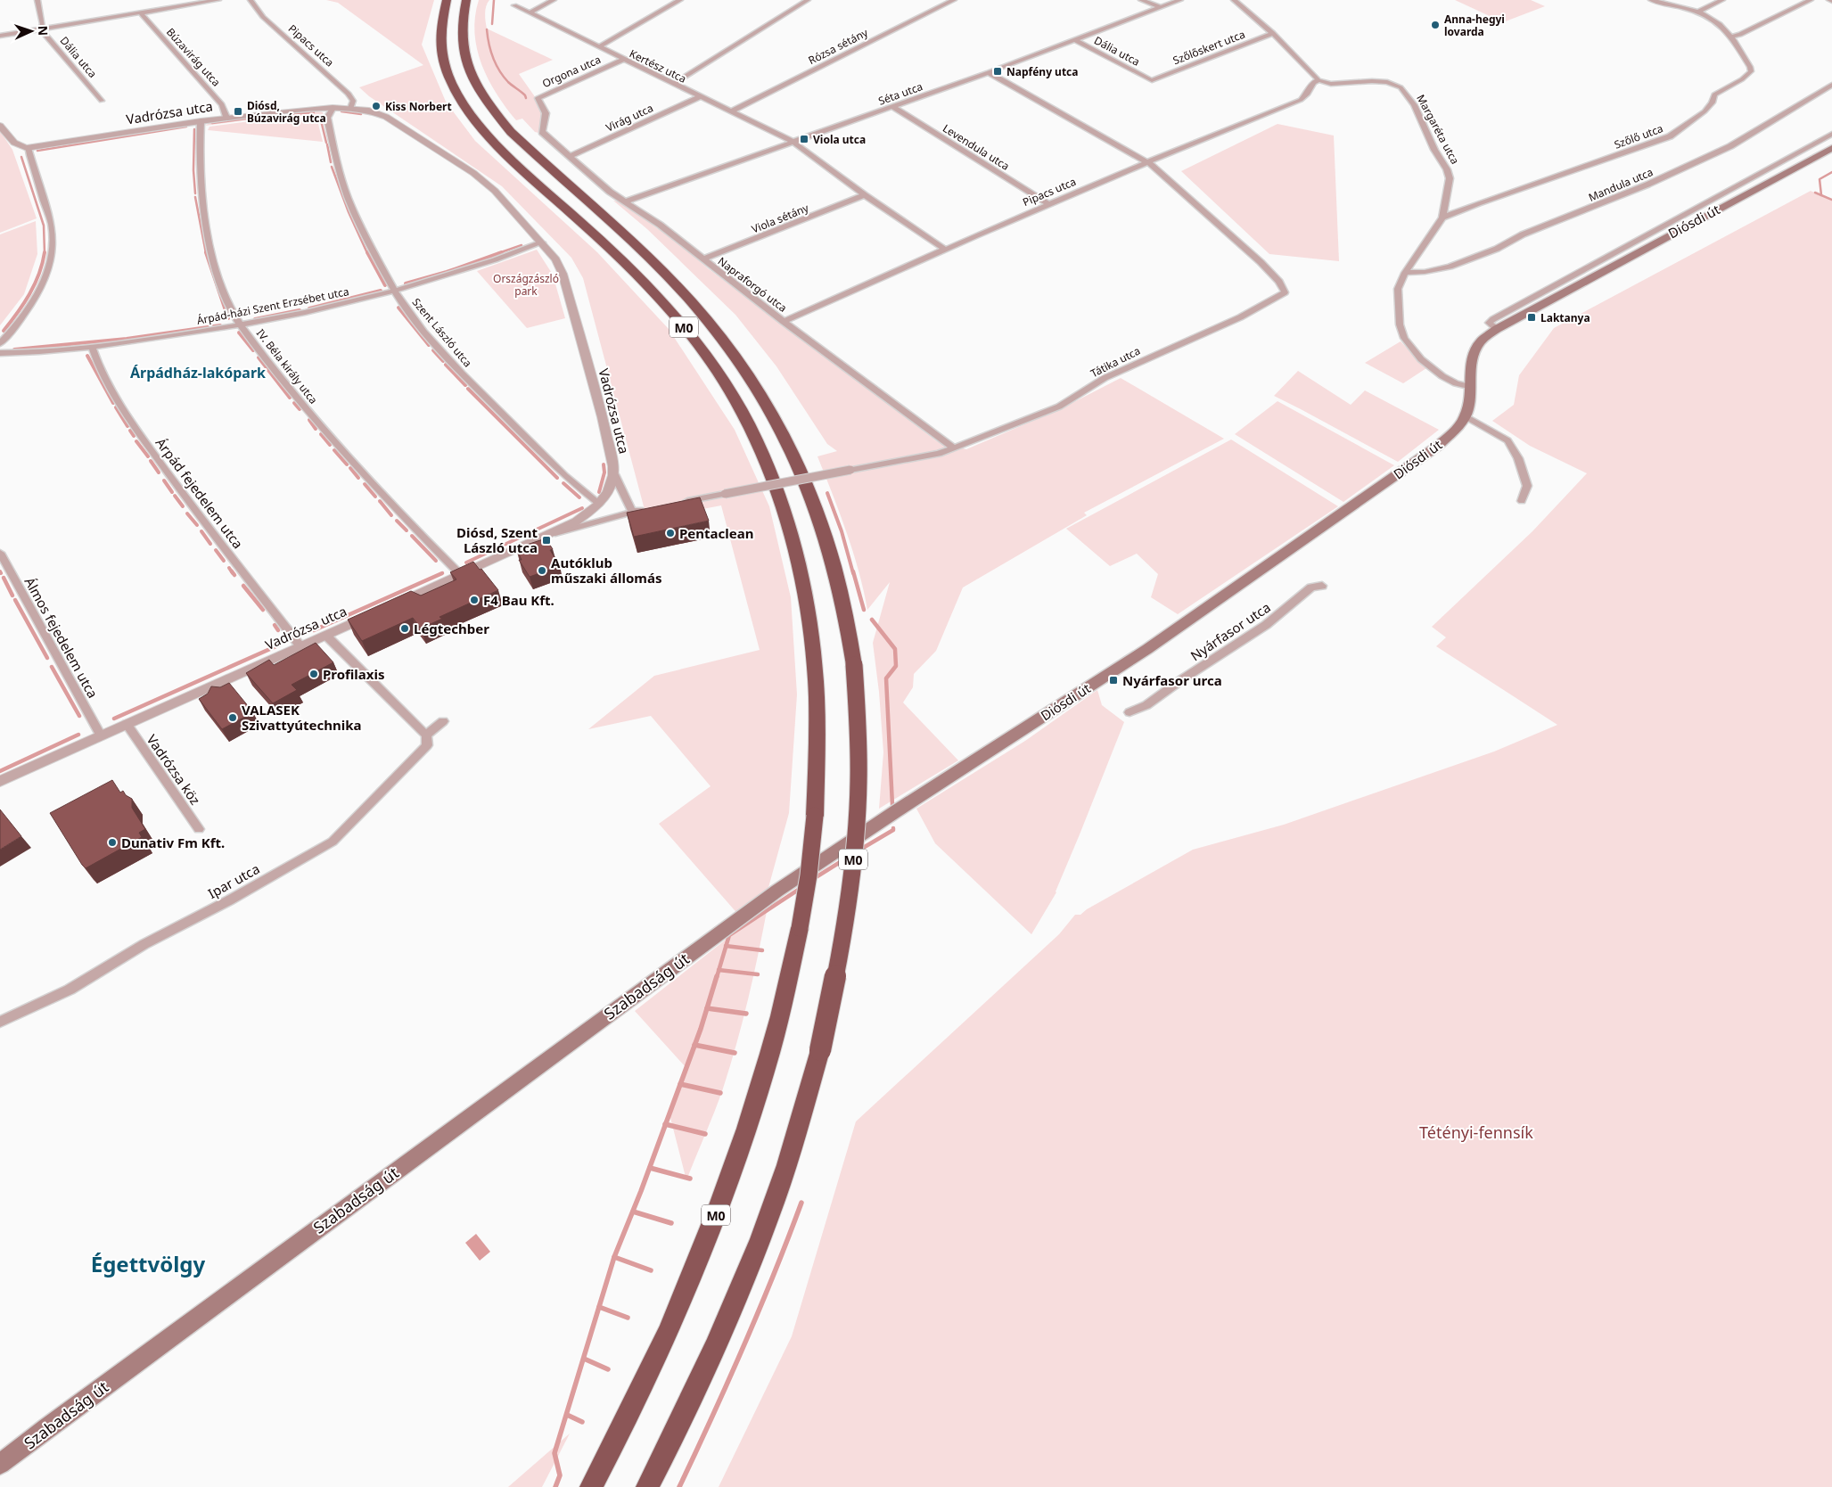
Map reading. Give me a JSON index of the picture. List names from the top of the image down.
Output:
{
  "streets": {
    "highway": ["M0"],
    "main road": ["Diósdi út", "Szabadság út"],
    "street": [
      "Pipacs utca",
      "Rózsa sétány",
      "Szőlőskert utca",
      "Dália utca",
      "Búzavirág utca",
      "Kertész utca",
      "Orgona utca",
      "Séta utca",
      "Vadrózsa utca",
      "Virág utca",
      "Margaréta utca",
      "Szőlő utca",
      "Levendula utca",
      "Mandula utca",
      "Viola sétány",
      "Napraforgó utca",
      "Árpád-házi Szent Erzsébet utca",
      "Szent László utca",
      "Tátika utca",
      "IV. Béla király utca",
      "Árpád fejedelem utca",
      "Nyárfasor utca",
      "Álmos fejedelem utca",
      "Vadrózsa köz",
      "Ipar utca"
    ]
  },
  "crossings": [
    ["Pipacs utca", "Vadrózsa utca"],
    ["Pipacs utca", "Margaréta utca"],
    ["Pipacs utca", "Levendula utca"],
    ["Pipacs utca", "Napraforgó utca"],
    ["Pipacs utca", "Tátika utca"],
    ["Rózsa sétány", "Kertész utca"],
    ["Szőlőskert utca", "Dália utca"],
    ["Dália utca", "Séta utca"],
    ["Búzavirág utca", "Vadrózsa utca"],
    ["Kertész utca", "Orgona utca"],
    ["Kertész utca", "Séta utca"],
    ["Kertész utca", "Virág utca"],
    ["Orgona utca", "Napraforgó utca"],
    ["Séta utca", "Levendula utca"],
    ["Séta utca", "Napraforgó utca"],
    ["Vadrózsa utca", "Árpád-házi Szent Erzsébet utca"],
    ["Vadrózsa utca", "Szent László utca"],
    ["Vadrózsa utca", "IV. Béla király utca"],
    ["Vadrózsa utca", "Árpád fejedelem utca"],
    ["Vadrózsa utca", "Álmos fejedelem utca"],
    ["Vadrózsa utca", "Vadrózsa köz"],
    ["Virág utca", "Napraforgó utca"],
    ["Margaréta utca", "Szőlő utca"],
    ["Margaréta utca", "Mandula utca"],
    ["Margaréta utca", "Diósdi út"],
    ["Viola sétány", "Napraforgó utca"],
    ["Diósdi út", "Szabadság út"],
    ["Napraforgó utca", "Tátika utca"],
    ["Árpád-házi Szent Erzsébet utca", "Szent László utca"],
    ["Árpád-házi Szent Erzsébet utca", "IV. Béla király utca"],
    ["Árpád-házi Szent Erzsébet utca", "Árpád fejedelem utca"]
  ],
  "districts": ["Árpádház-lakópark", "Égettvölgy"],
  "parks": ["Országzászló park", "Tétényi-fennsík"],
  "places": {
    "other": [
      "Anna-hegyi lovarda",
      "Kiss Norbert",
      "Pentaclean",
      "Autóklub műszaki állomás",
      "F4 Bau Kft.",
      "Légtechber",
      "Profilaxis",
      "VALASEK Szivattyútechnika",
      "Dunativ Fm Kft."
    ],
    "transit": [
      "Napfény utca",
      "Diósd, Búzavirág utca",
      "Viola utca",
      "Laktanya",
      "Diósd, Szent László utca",
      "Nyárfasor urca"
    ]
  },
  "north": "right"
}
